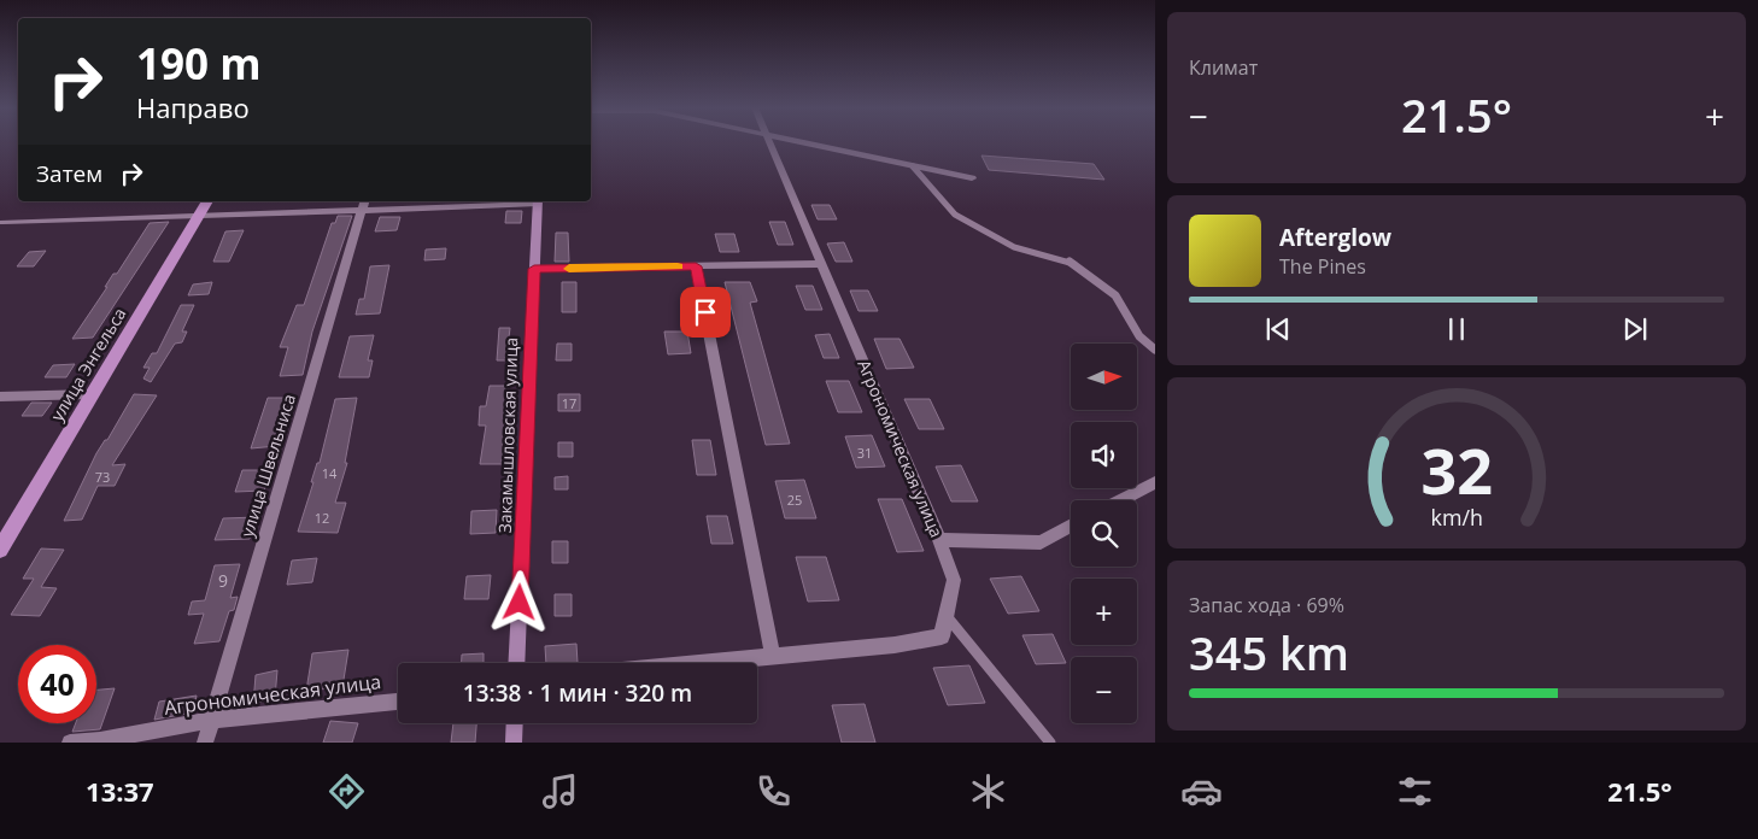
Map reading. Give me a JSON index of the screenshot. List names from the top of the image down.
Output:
{
  "streets": {
    "main road": ["улица Энгельса"],
    "street": ["Закамышловская улица", "Агрономическая улица", "улица Швельниса"]
  },
  "crossings": [
    ["Агрономическая улица", "улица Швельниса"]
  ],
  "house_numbers": [
    "17",
    "31",
    "14",
    "73",
    "25",
    "12",
    "9"
  ],
  "north": "right",
  "page": {
    "tile": [
      "Климат",
      ["Запас хода · 69%", "345 km"]
    ],
    "turn": ["190 m", "Направо"],
    "heat": ["−", "21.5°", "+"],
    "then": "Затем",
    "song": ["Afterglow", "The Pines"],
    "map_buttons": ["+", "−"],
    "limit": "40",
    "trip": "13:38 · 1 мин · 320 m",
    "tabs": ["13:37", "21.5°"],
    "gauge": ["32", "km/h"]
  }
}
